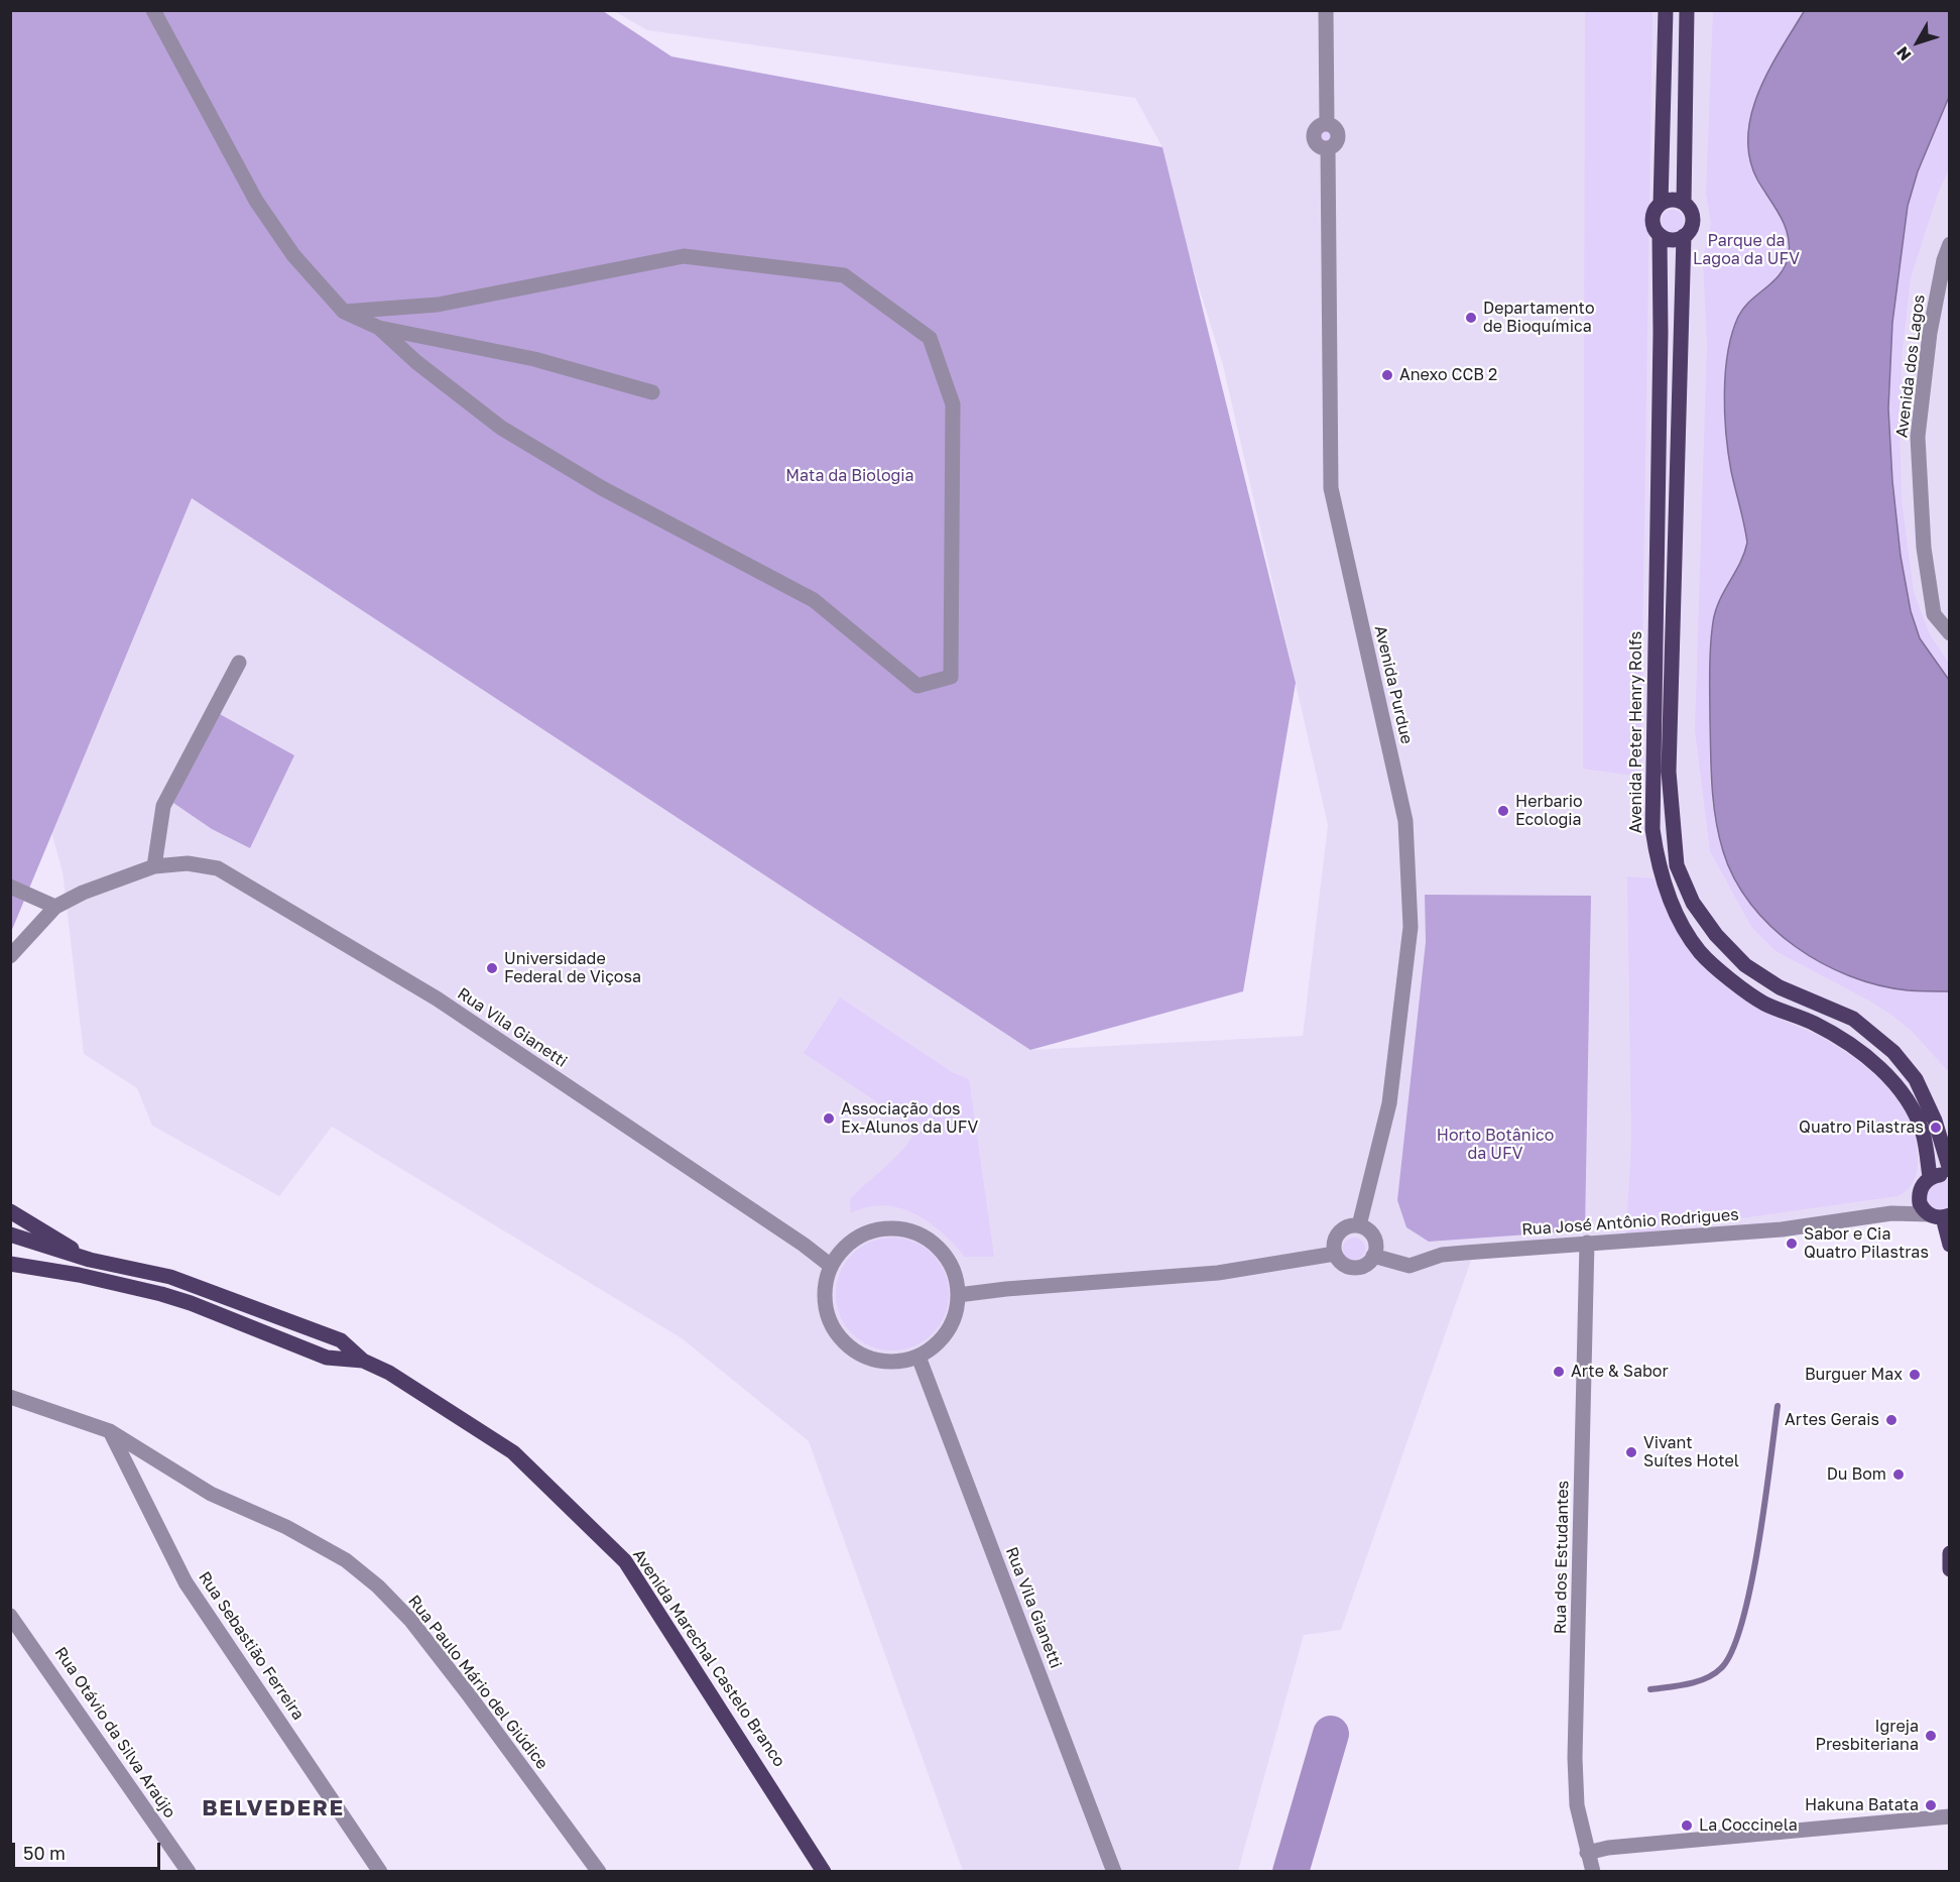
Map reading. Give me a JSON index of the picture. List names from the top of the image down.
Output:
{
  "streets": {
    "main road": ["Avenida Peter Henry Rolfs", "Avenida Marechal Castelo Branco"],
    "street": [
      "Avenida dos Lagos",
      "Avenida Purdue",
      "Rua Vila Gianetti",
      "Rua José Antônio Rodrigues",
      "Rua dos Estudantes",
      "Rua Sebastião Ferreira",
      "Rua Paulo Mário del Giúdice",
      "Rua Otávio da Silva Araújo"
    ]
  },
  "crossings": [
    ["Avenida Purdue", "Rua José Antônio Rodrigues"],
    ["Rua José Antônio Rodrigues", "Rua dos Estudantes"],
    ["Rua Sebastião Ferreira", "Rua Paulo Mário del Giúdice"]
  ],
  "districts": ["BELVEDERE"],
  "parks": ["Parque da Lagoa da UFV", "Mata da Biologia", "Horto Botânico da UFV"],
  "places": [
    "Departamento de Bioquímica",
    "Anexo CCB 2",
    "Herbario Ecologia",
    "Universidade Federal de Viçosa",
    "Associação dos Ex-Alunos da UFV",
    "Quatro Pilastras",
    "Sabor e Cia Quatro Pilastras",
    "Arte & Sabor",
    "Burguer Max",
    "Artes Gerais",
    "Vivant Suítes Hotel",
    "Du Bom",
    "Igreja Presbiteriana",
    "Hakuna Batata",
    "La Coccinela"
  ],
  "scale_bar": "50 m",
  "north": "bottom left"
}
